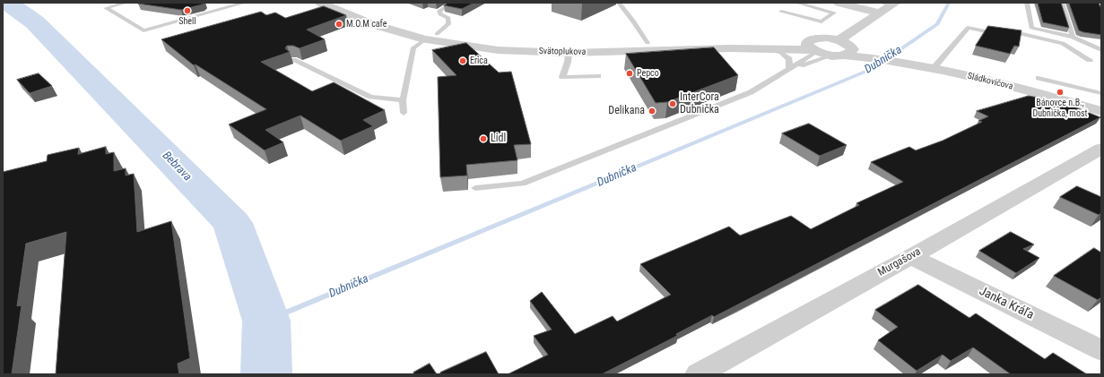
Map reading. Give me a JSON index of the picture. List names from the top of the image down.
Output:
{
  "streets": {
    "street": [
      "Svätoplukova",
      "Sládkovičova",
      "Murgašova",
      "Janka Kráľa"
    ]
  },
  "crossings": [
    ["Svätoplukova", "Sládkovičova"],
    ["Murgašova", "Janka Kráľa"]
  ],
  "water": ["Dubnička", "Bebrava"],
  "places": [
    "Shell",
    "M.O.M cafe",
    "Erica",
    "Pepco",
    "Bánovce n.B., Dubnička, most",
    "InterCora Dubnička",
    "Delikana",
    "Lidl"
  ]
}
